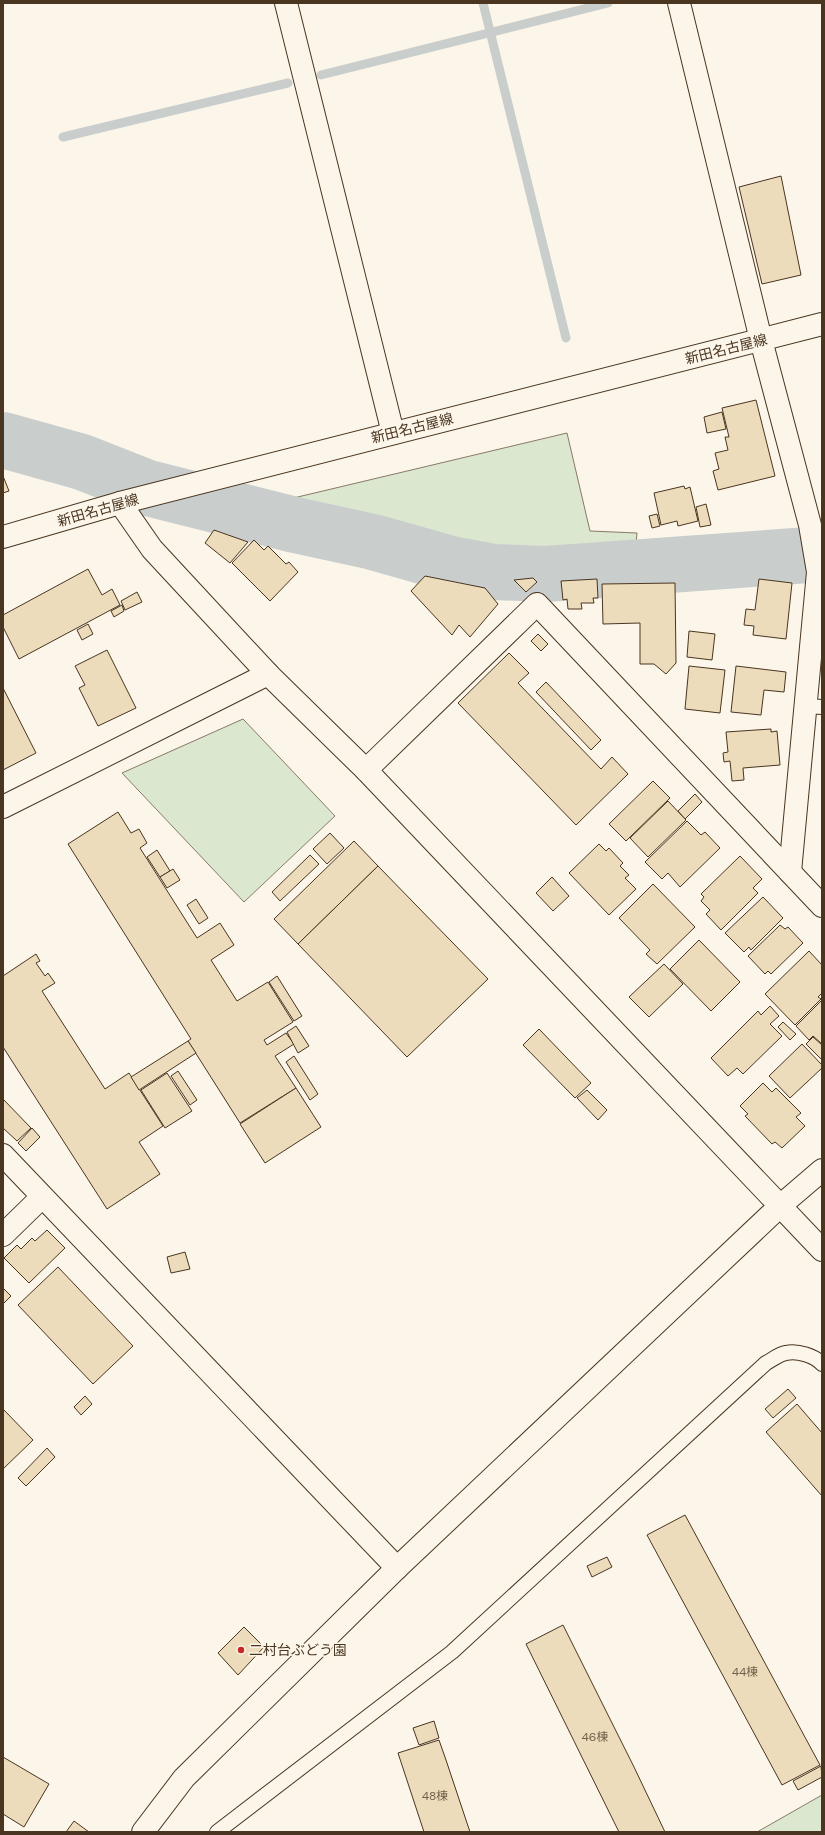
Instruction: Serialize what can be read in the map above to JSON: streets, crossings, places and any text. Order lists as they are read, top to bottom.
{
  "streets": {
    "street": ["新田名古屋線"]
  },
  "places": ["二村台ぶどう園"],
  "house_numbers": ["44棟", "46棟", "48棟"]
}
